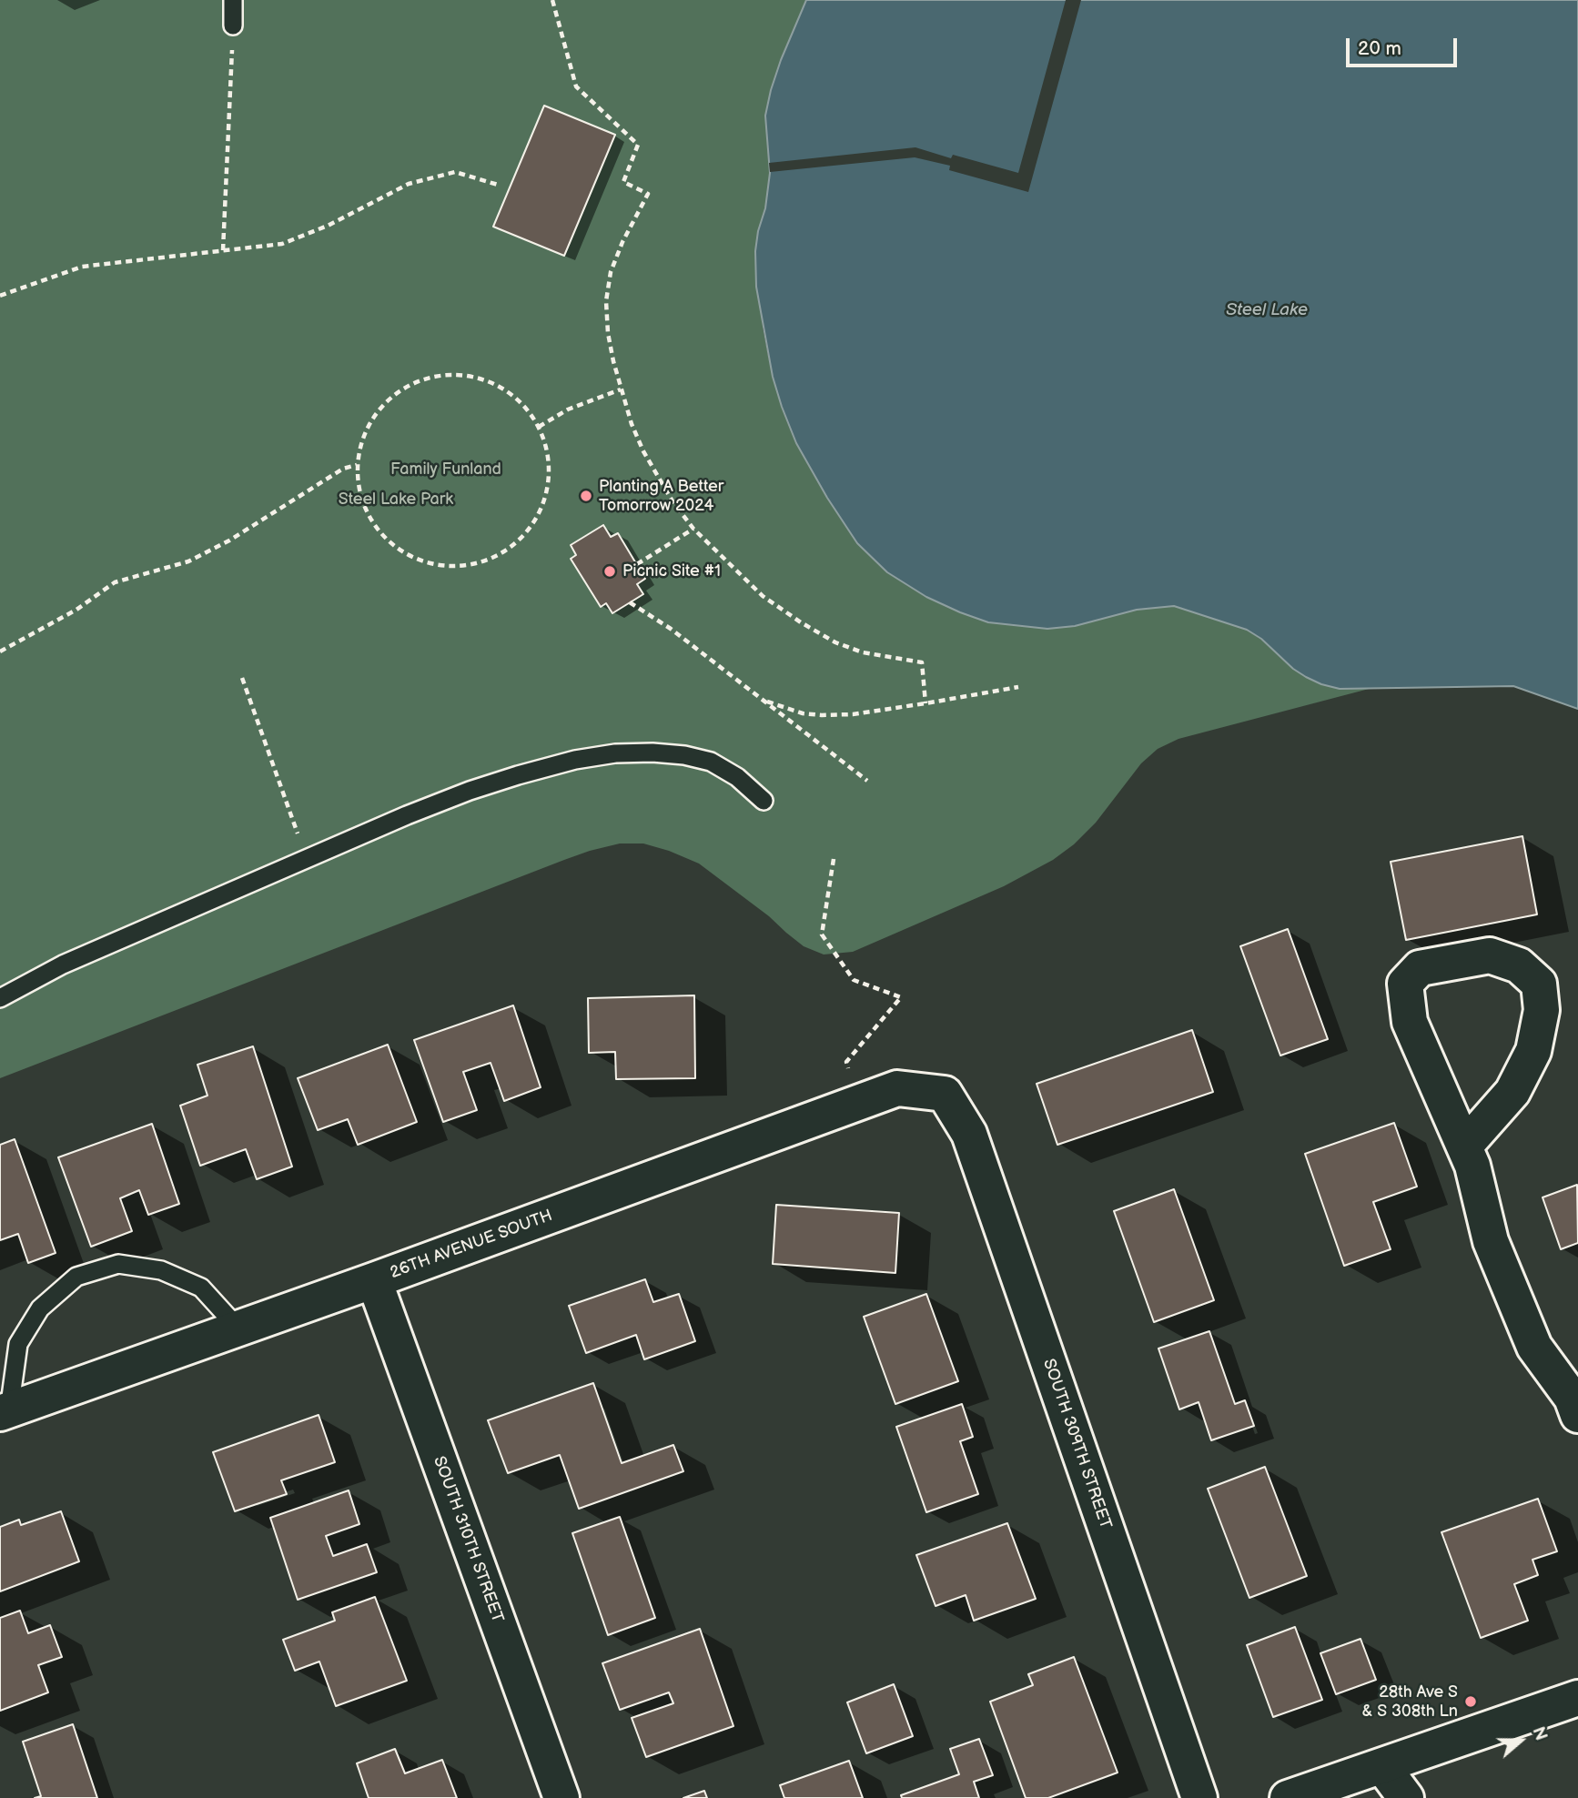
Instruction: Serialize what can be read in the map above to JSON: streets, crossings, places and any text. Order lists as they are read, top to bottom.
{
  "streets": {
    "street": ["26TH AVENUE SOUTH", "SOUTH 309TH STREET", "SOUTH 310TH STREET"]
  },
  "crossings": [
    ["26TH AVENUE SOUTH", "SOUTH 309TH STREET"],
    ["26TH AVENUE SOUTH", "SOUTH 310TH STREET"]
  ],
  "water": ["Steel Lake"],
  "parks": ["Family Funland", "Steel Lake Park"],
  "places": ["Planting A Better Tomorrow 2024", "Picnic Site #1", "28th Ave S & S 308th Ln"],
  "scale_bar": "20 m",
  "north": "right"
}
